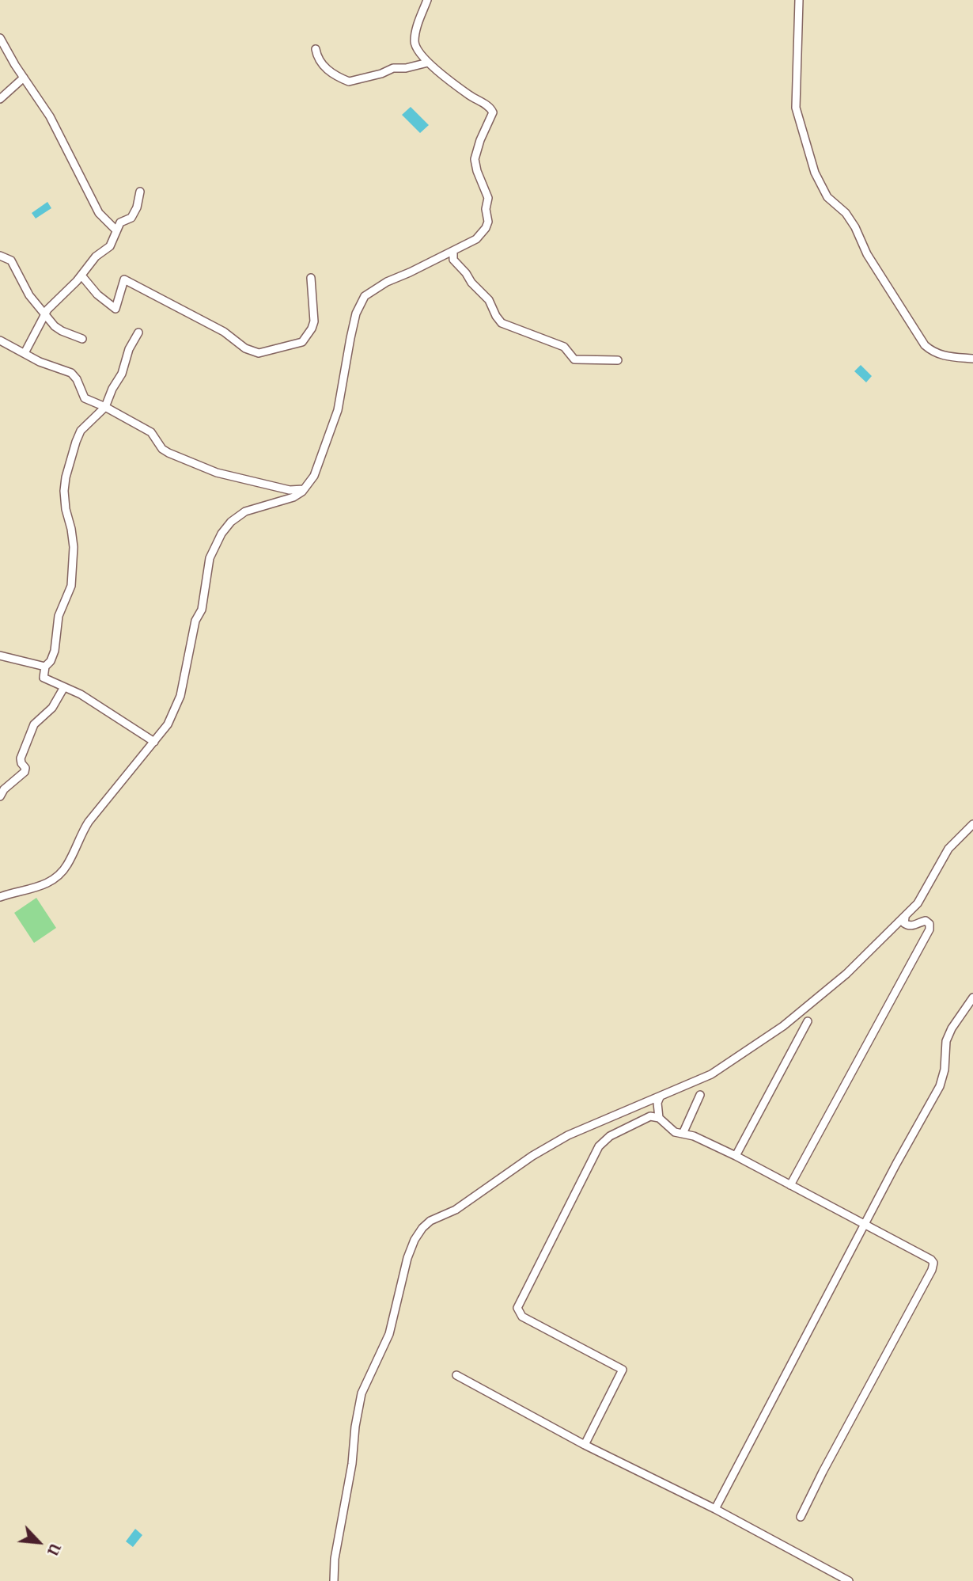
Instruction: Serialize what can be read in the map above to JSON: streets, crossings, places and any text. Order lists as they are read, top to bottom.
{
  "north": "bottom right"
}
